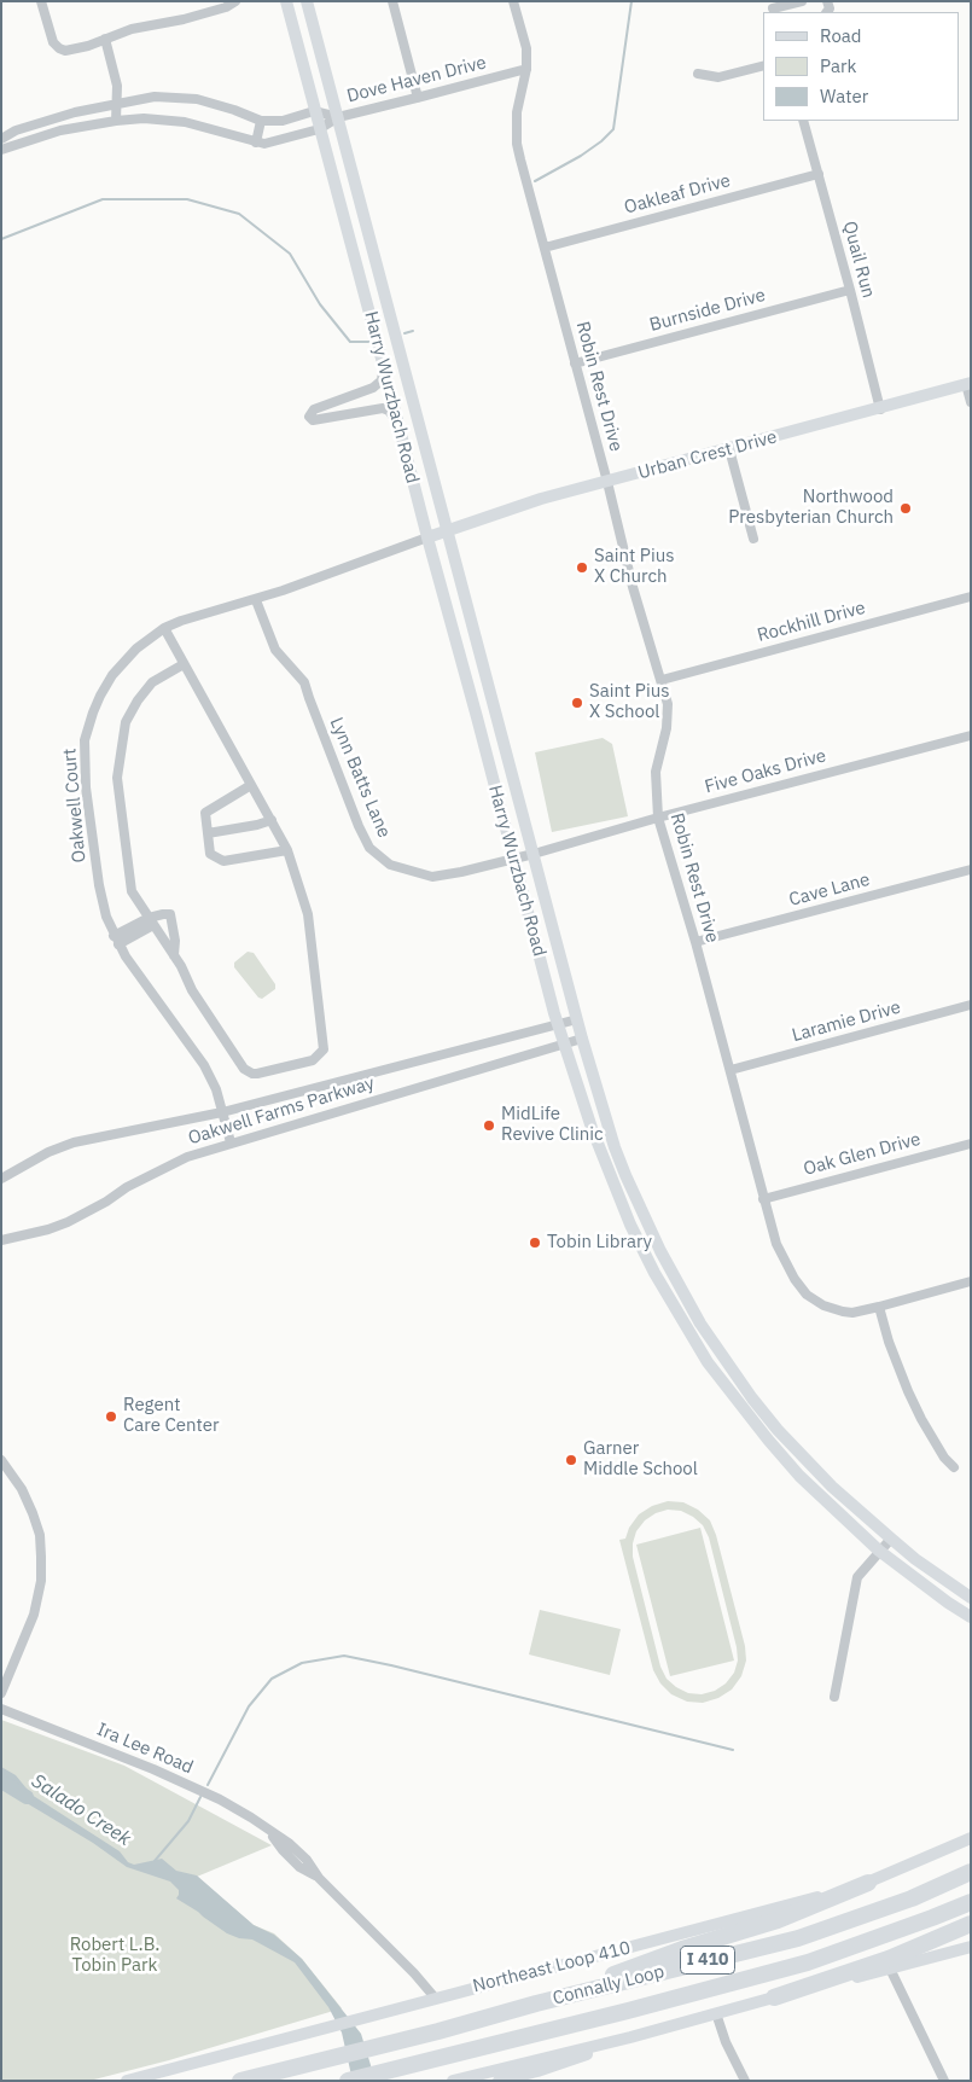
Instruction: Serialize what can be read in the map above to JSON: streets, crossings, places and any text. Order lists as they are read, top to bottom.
{
  "streets": {
    "highway": ["I 410", "Connally Loop"],
    "main road": ["Harry Wurzbach Road", "Urban Crest Drive", "Northeast Loop 410"],
    "street": [
      "Dove Haven Drive",
      "Oakleaf Drive",
      "Quail Run",
      "Burnside Drive",
      "Robin Rest Drive",
      "Rockhill Drive",
      "Five Oaks Drive",
      "Lynn Batts Lane",
      "Oakwell Court",
      "Cave Lane",
      "Laramie Drive",
      "Oakwell Farms Parkway",
      "Oak Glen Drive",
      "Ira Lee Road"
    ]
  },
  "crossings": [
    ["Dove Haven Drive", "Robin Rest Drive"],
    ["Dove Haven Drive", "Harry Wurzbach Road"],
    ["Oakleaf Drive", "Quail Run"],
    ["Oakleaf Drive", "Robin Rest Drive"],
    ["Quail Run", "Burnside Drive"],
    ["Quail Run", "Urban Crest Drive"],
    ["Burnside Drive", "Robin Rest Drive"],
    ["Robin Rest Drive", "Urban Crest Drive"],
    ["Robin Rest Drive", "Rockhill Drive"],
    ["Robin Rest Drive", "Five Oaks Drive"],
    ["Robin Rest Drive", "Cave Lane"],
    ["Robin Rest Drive", "Laramie Drive"],
    ["Robin Rest Drive", "Oak Glen Drive"],
    ["Harry Wurzbach Road", "Urban Crest Drive"],
    ["Harry Wurzbach Road", "Five Oaks Drive"],
    ["Harry Wurzbach Road", "Lynn Batts Lane"],
    ["Harry Wurzbach Road", "Oakwell Court"],
    ["Harry Wurzbach Road", "Oakwell Farms Parkway"],
    ["Urban Crest Drive", "Oakwell Court"],
    ["Five Oaks Drive", "Lynn Batts Lane"],
    ["Lynn Batts Lane", "Oakwell Court"],
    ["Oakwell Court", "Oakwell Farms Parkway"],
    ["Ira Lee Road", "Northeast Loop 410"]
  ],
  "water": ["Salado Creek"],
  "parks": ["Robert L.B. Tobin Park"],
  "places": [
    "Northwood Presbyterian Church",
    "Saint Pius X Church",
    "Saint Pius X School",
    "MidLife Revive Clinic",
    "Tobin Library",
    "Regent Care Center",
    "Garner Middle School"
  ],
  "legend": ["Road", "Park", "Water"]
}
